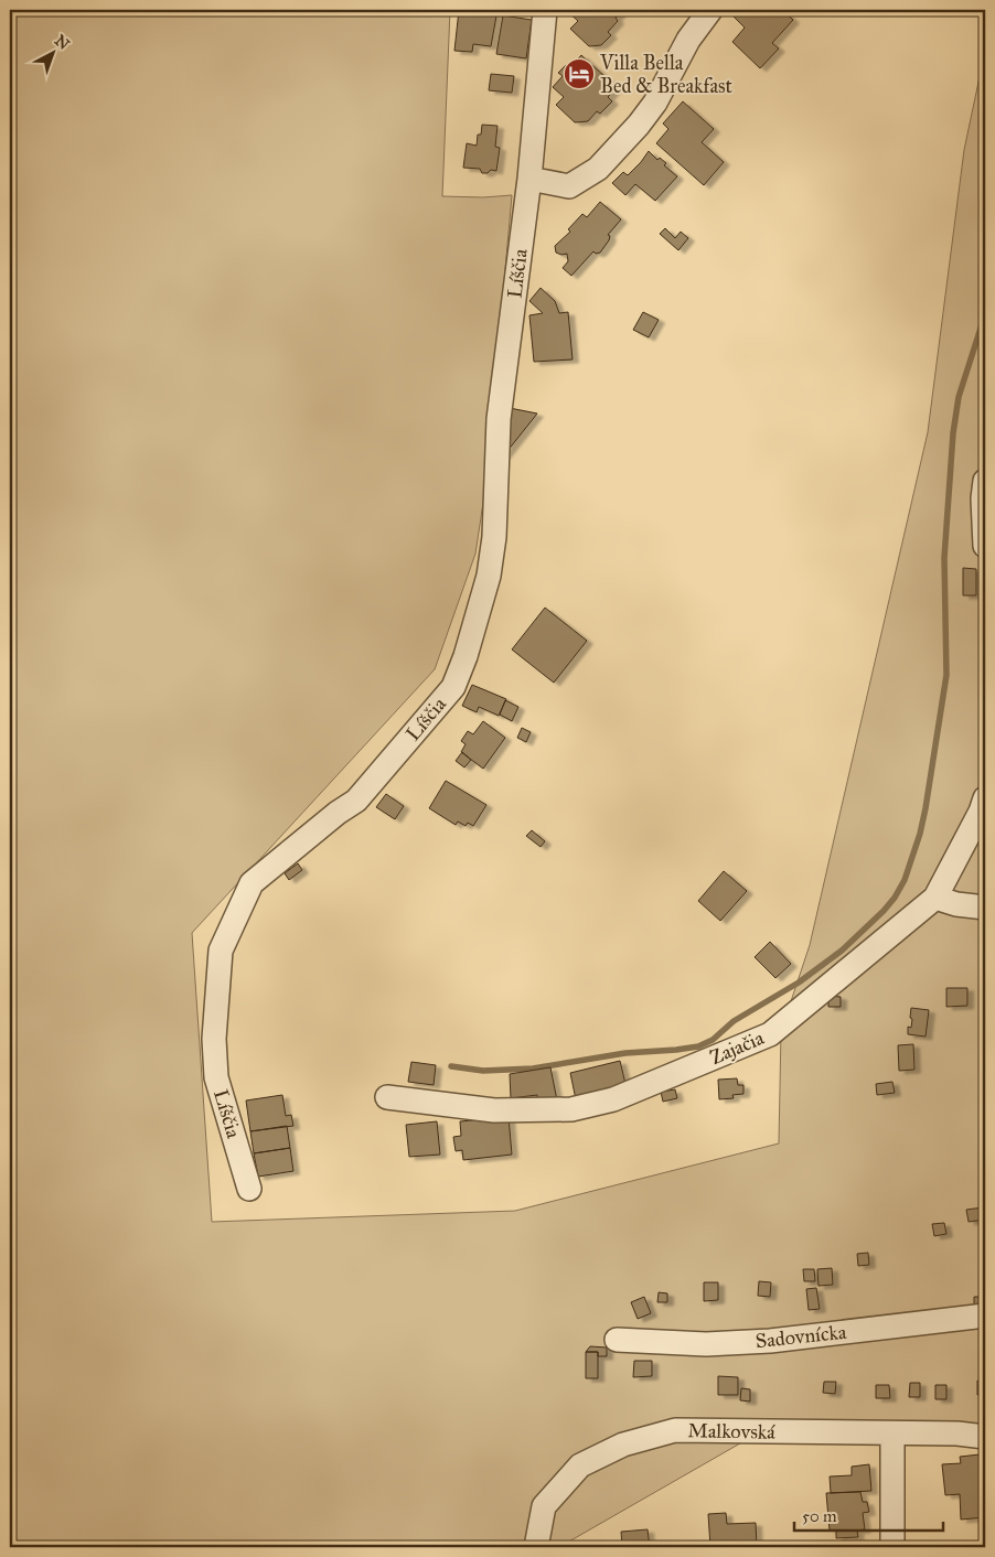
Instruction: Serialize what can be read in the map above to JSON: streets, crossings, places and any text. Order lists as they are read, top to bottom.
{
  "streets": {
    "street": [
      "Líščia",
      "Zajačia",
      "Sadovnícka",
      "Malkovská"
    ]
  },
  "places": {
    "hotel": ["Villa Bella Bed & Breakfast"]
  },
  "scale_bar": "50 m",
  "north": "top right"
}
